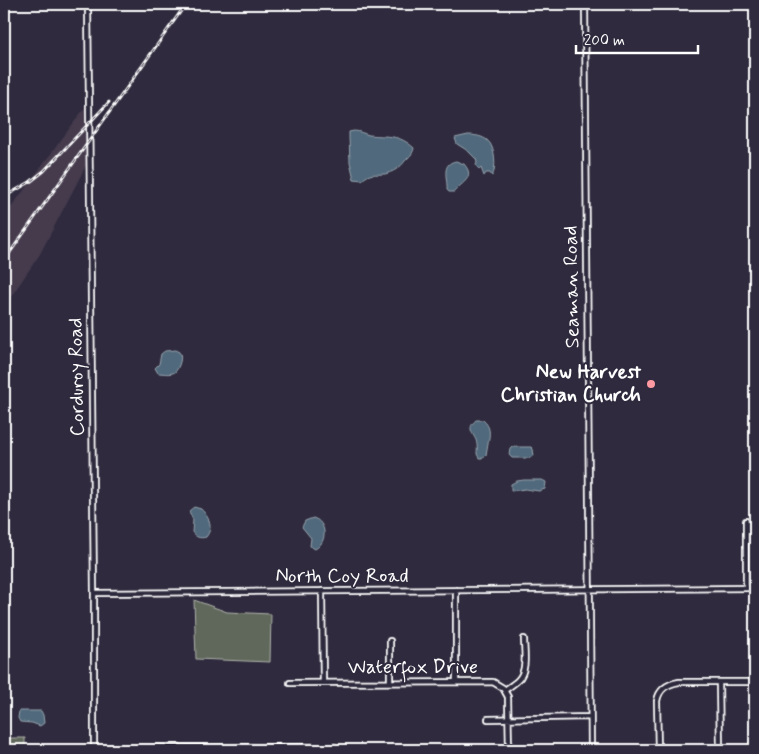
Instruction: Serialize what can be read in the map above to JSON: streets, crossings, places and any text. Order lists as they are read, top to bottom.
{
  "streets": {
    "street": [
      "Seaman Road",
      "Corduroy Road",
      "North Coy Road",
      "Waterfox Drive"
    ]
  },
  "crossings": [
    ["Seaman Road", "North Coy Road"],
    ["Corduroy Road", "North Coy Road"]
  ],
  "places": ["New Harvest Christian Church"],
  "scale_bar": "200 m"
}
